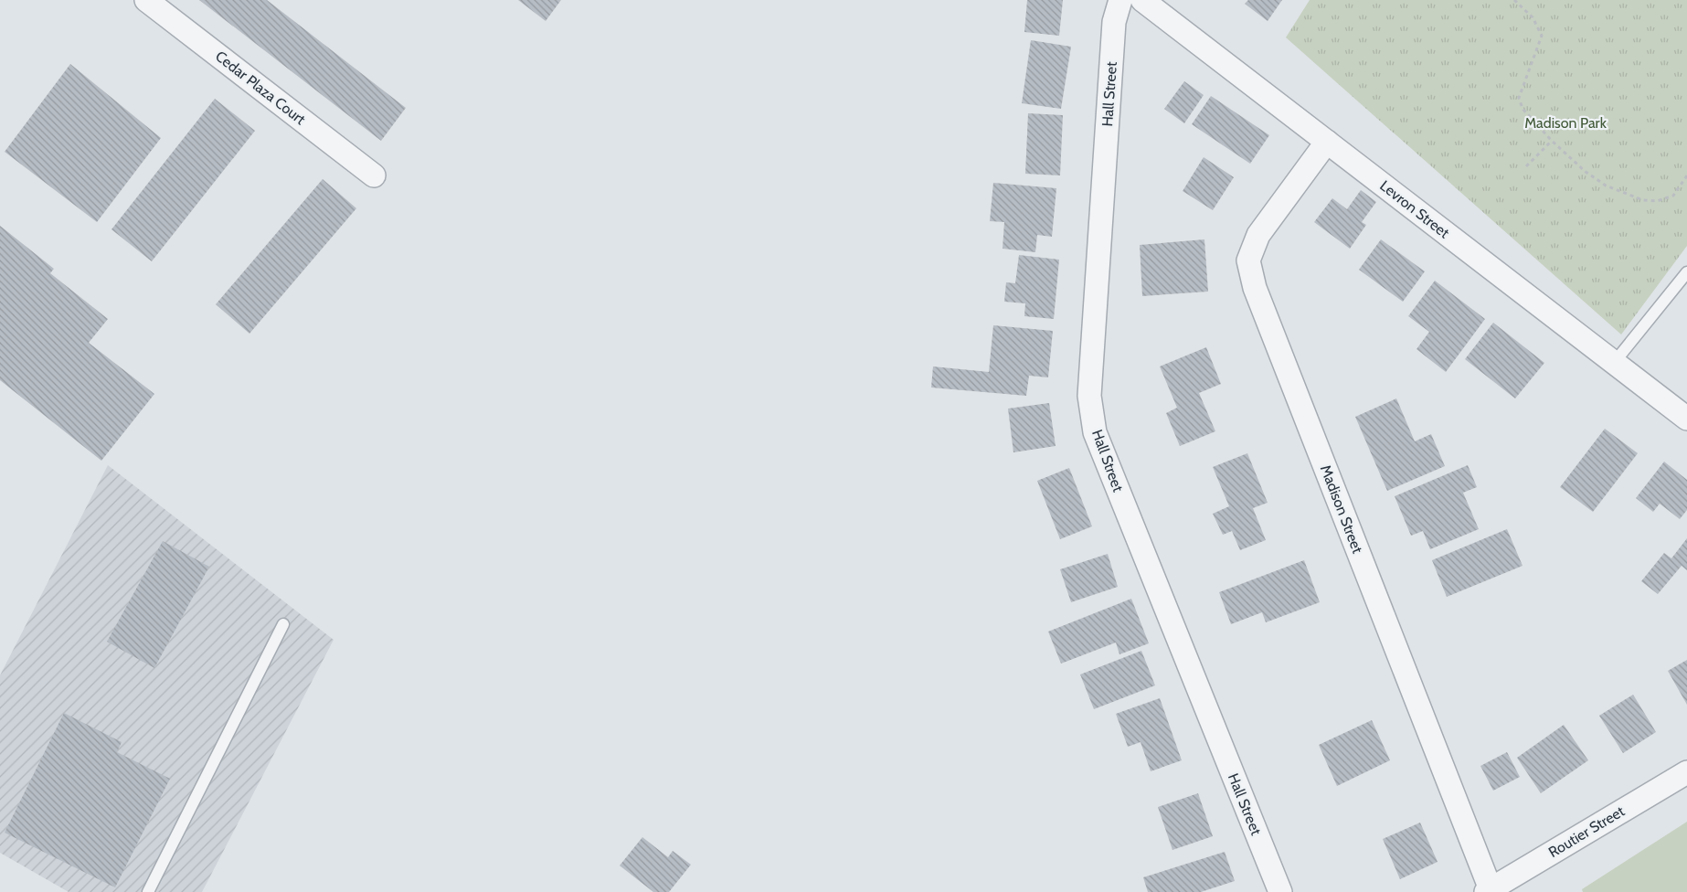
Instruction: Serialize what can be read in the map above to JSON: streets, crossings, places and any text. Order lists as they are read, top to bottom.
{
  "streets": {
    "street": [
      "Cedar Plaza Court",
      "Hall Street",
      "Levron Street",
      "Madison Street",
      "Routier Street"
    ]
  },
  "crossings": [
    ["Levron Street", "Madison Street"],
    ["Madison Street", "Routier Street"]
  ],
  "parks": ["Madison Park"]
}
